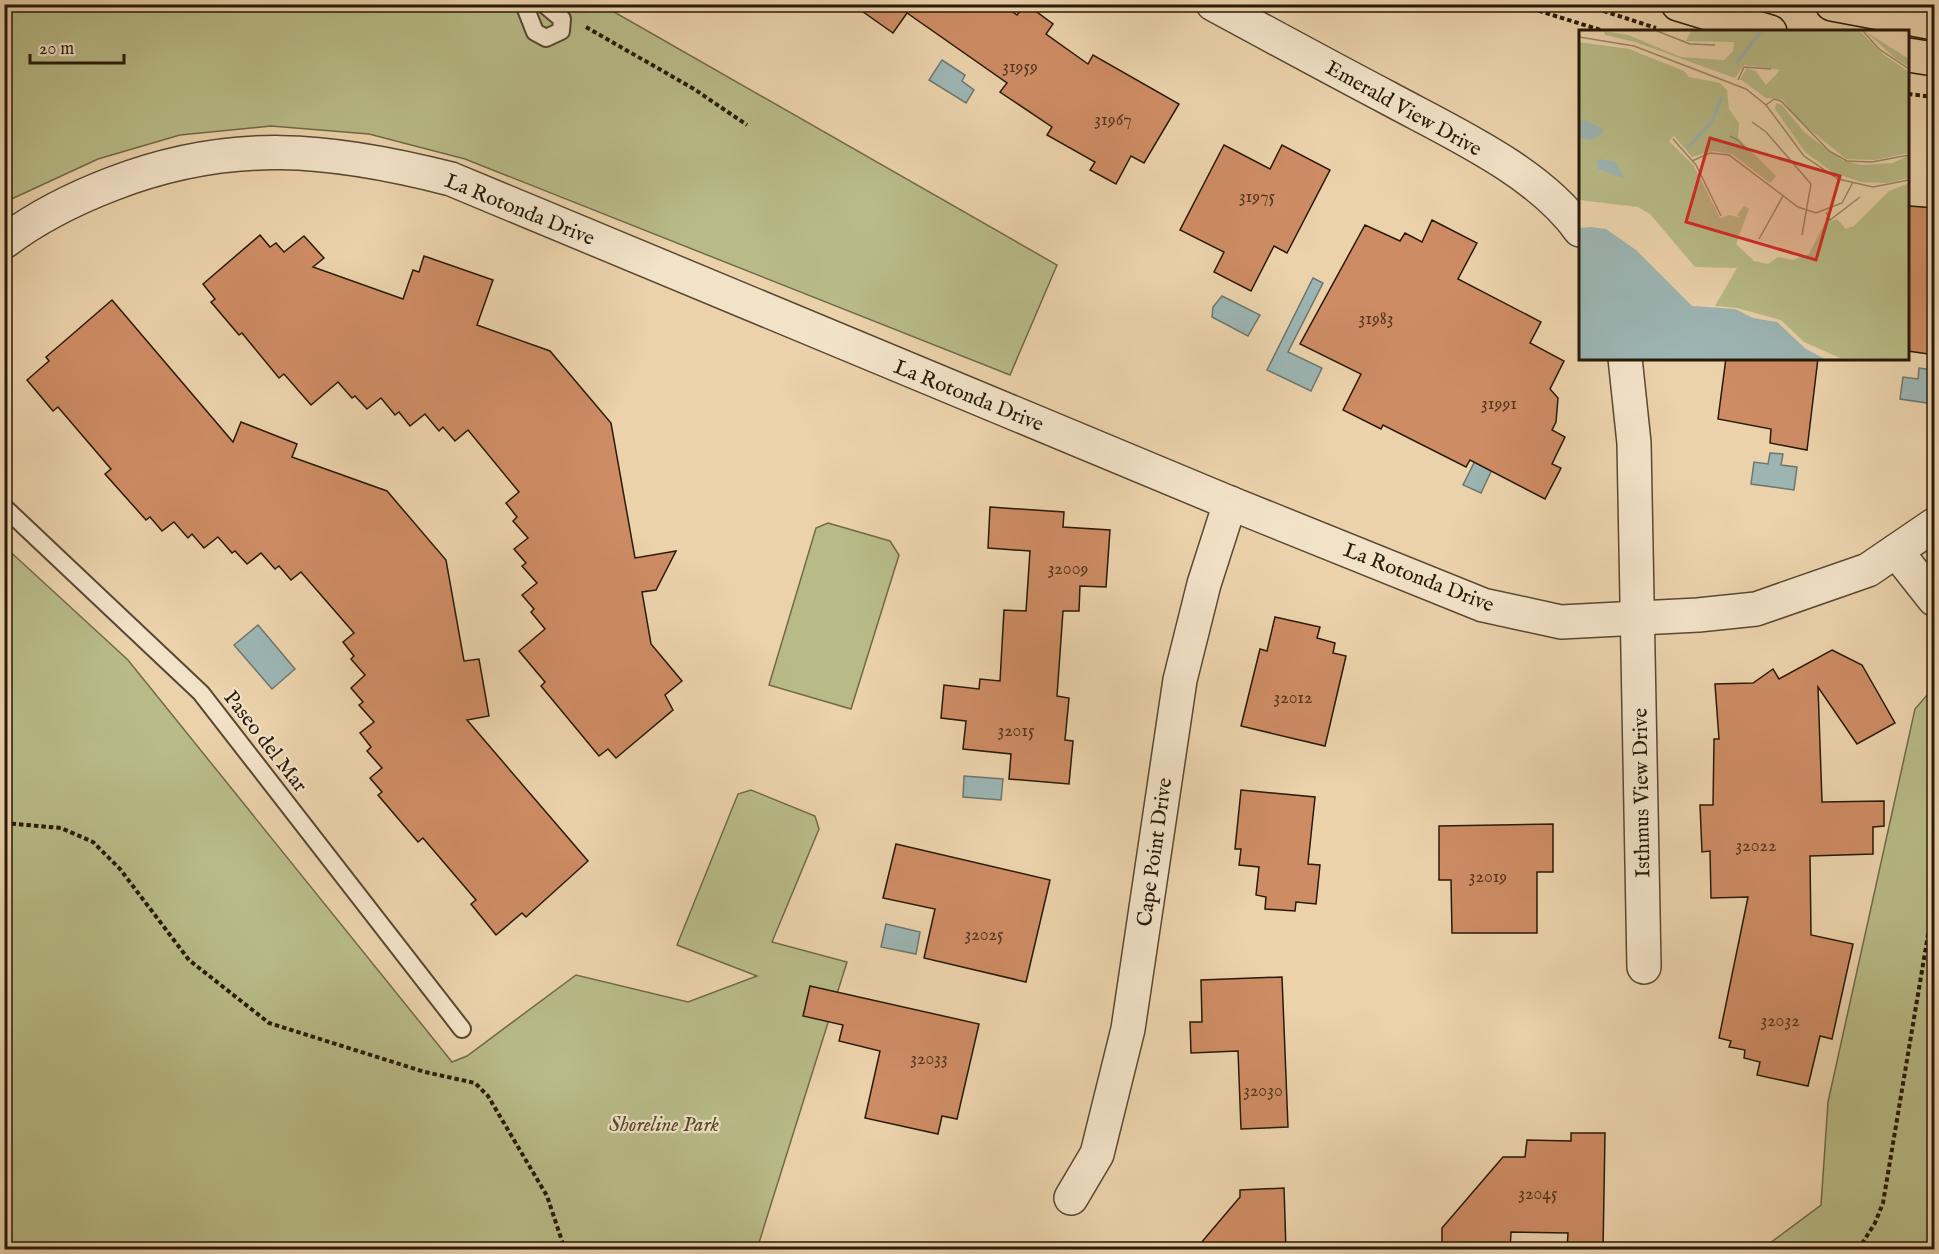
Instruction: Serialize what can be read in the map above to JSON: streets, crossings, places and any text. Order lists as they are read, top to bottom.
{
  "streets": {
    "street": [
      "Emerald View Drive",
      "La Rotonda Drive",
      "Isthmus View Drive",
      "Cape Point Drive"
    ],
    "lane": ["Paseo del Mar"]
  },
  "crossings": [
    ["La Rotonda Drive", "Isthmus View Drive"],
    ["La Rotonda Drive", "Cape Point Drive"]
  ],
  "parks": ["Shoreline Park"],
  "house_numbers": [
    "31959",
    "31967",
    "31975",
    "31983",
    "31991",
    "32009",
    "32012",
    "32015",
    "32022",
    "32019",
    "32025",
    "32032",
    "32033",
    "32030",
    "32045"
  ],
  "scale_bar": "20 m"
}
